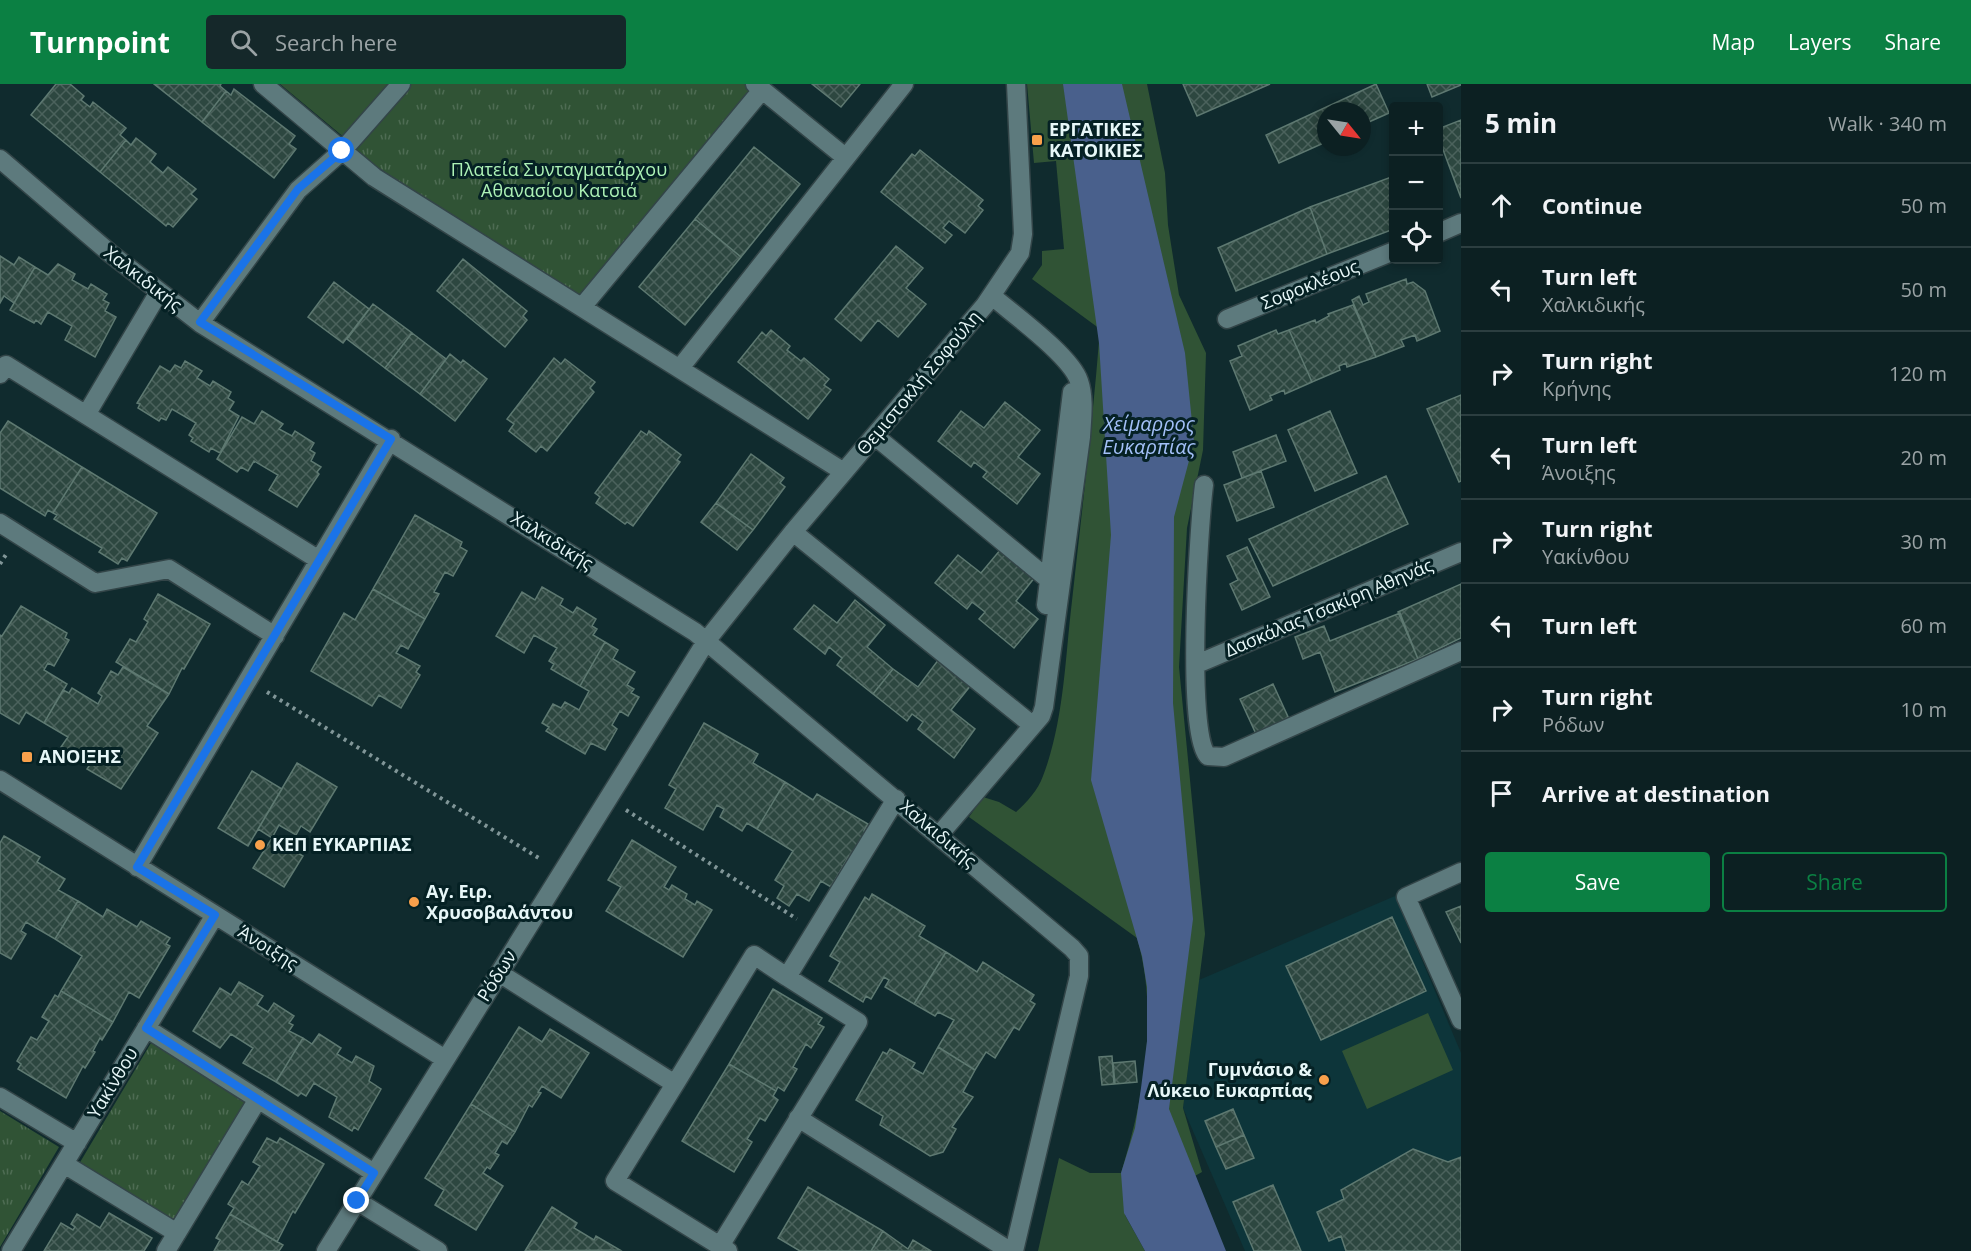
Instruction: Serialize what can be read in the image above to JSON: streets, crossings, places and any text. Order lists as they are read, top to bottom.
{
  "streets": {
    "street": [
      "Χαλκιδικής",
      "Σοφοκλέους",
      "Θεμιστοκλή Σοφούλη",
      "Δασκάλας Τσακίρη Αθηνάς",
      "Άνοιξης",
      "Ρόδων",
      "Υακίνθου"
    ]
  },
  "crossings": [
    ["Χαλκιδικής", "Θεμιστοκλή Σοφούλη"],
    ["Χαλκιδικής", "Ρόδων"],
    ["Θεμιστοκλή Σοφούλη", "Ρόδων"],
    ["Άνοιξης", "Ρόδων"],
    ["Άνοιξης", "Υακίνθου"]
  ],
  "water": ["Χείμαρρος Ευκαρπίας"],
  "parks": ["Πλατεία Συνταγματάρχου Αθανασίου Κατσιά"],
  "places": {
    "transit": ["ΕΡΓΑΤΙΚΕΣ ΚΑΤΟΙΚΙΕΣ", "ΑΝΟΙΞΗΣ"],
    "other": ["ΚΕΠ ΕΥΚΑΡΠΙΑΣ", "Αγ. Ειρ. Χρυσοβαλάντου", "Γυμνάσιο & Λύκειο Ευκαρπίας"]
  },
  "north": "bottom right",
  "page": {
    "header": "Turnpoint",
    "search": "Search here",
    "nav": ["Map", "Layers", "Share"],
    "heading": ["5 min", "Walk · 340 m"],
    "map_buttons": ["+", "−"],
    "list": [
      ["Continue", "50 m"],
      ["Turn left", "Χαλκιδικής", "50 m"],
      ["Turn right", "Κρήνης", "120 m"],
      ["Turn left", "Άνοιξης", "20 m"],
      ["Turn right", "Υακίνθου", "30 m"],
      ["Turn left", "60 m"],
      ["Turn right", "Ρόδων", "10 m"],
      "Arrive at destination"
    ],
    "buttons": ["Save", "Share"]
  }
}
